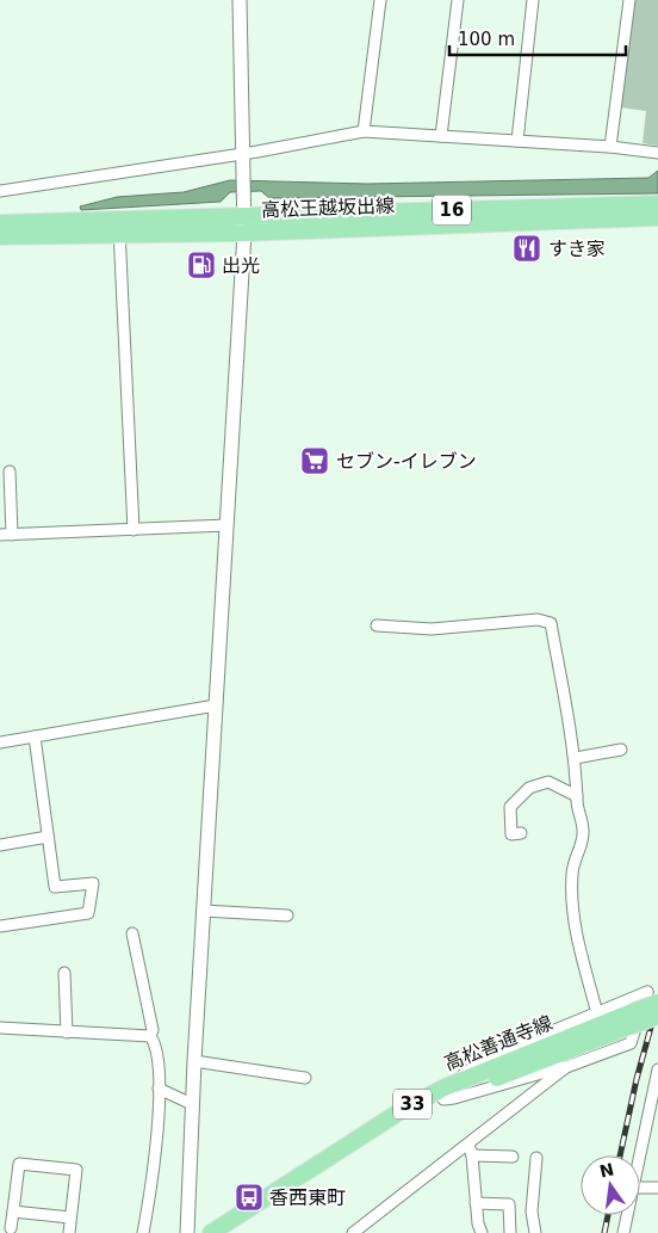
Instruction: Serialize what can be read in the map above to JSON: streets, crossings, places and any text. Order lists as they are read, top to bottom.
{
  "streets": {
    "main road": [
      "高松王越坂出線",
      "16",
      "高松善通寺線",
      "33"
    ]
  },
  "places": {
    "restaurant": ["すき家"],
    "fuel station": ["出光"],
    "supermarket": ["セブン-イレブン"],
    "bus stop": ["香西東町"]
  },
  "scale_bar": "100 m",
  "north": "top"
}
